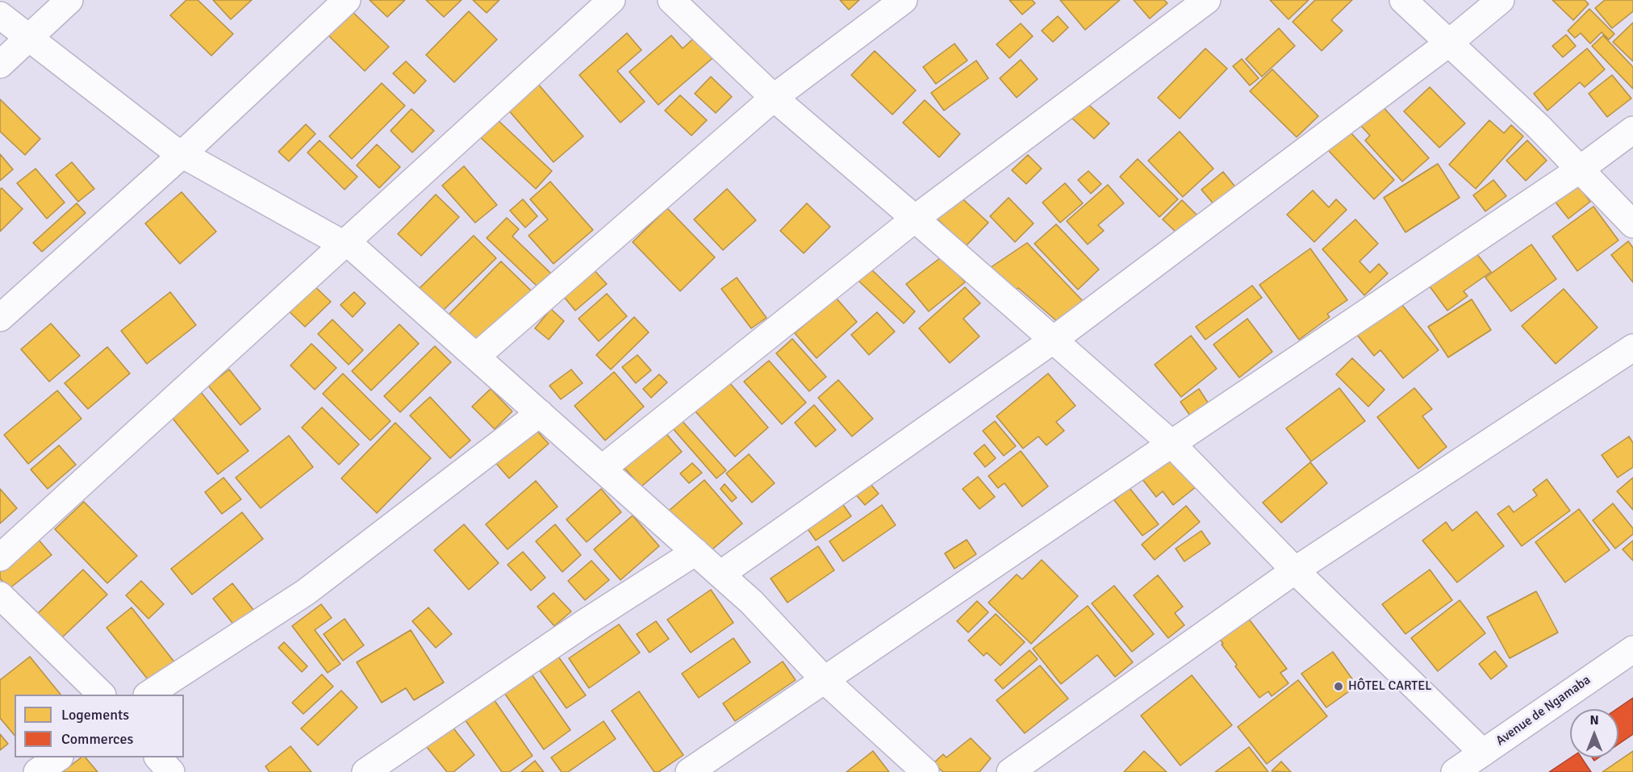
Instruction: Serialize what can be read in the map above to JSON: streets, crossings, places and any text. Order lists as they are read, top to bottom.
{
  "streets": {
    "street": ["Avenue de Ngamaba"]
  },
  "places": ["HÔTEL CARTEL"],
  "legend": ["Logements", "Commerces"],
  "north": "top"
}
